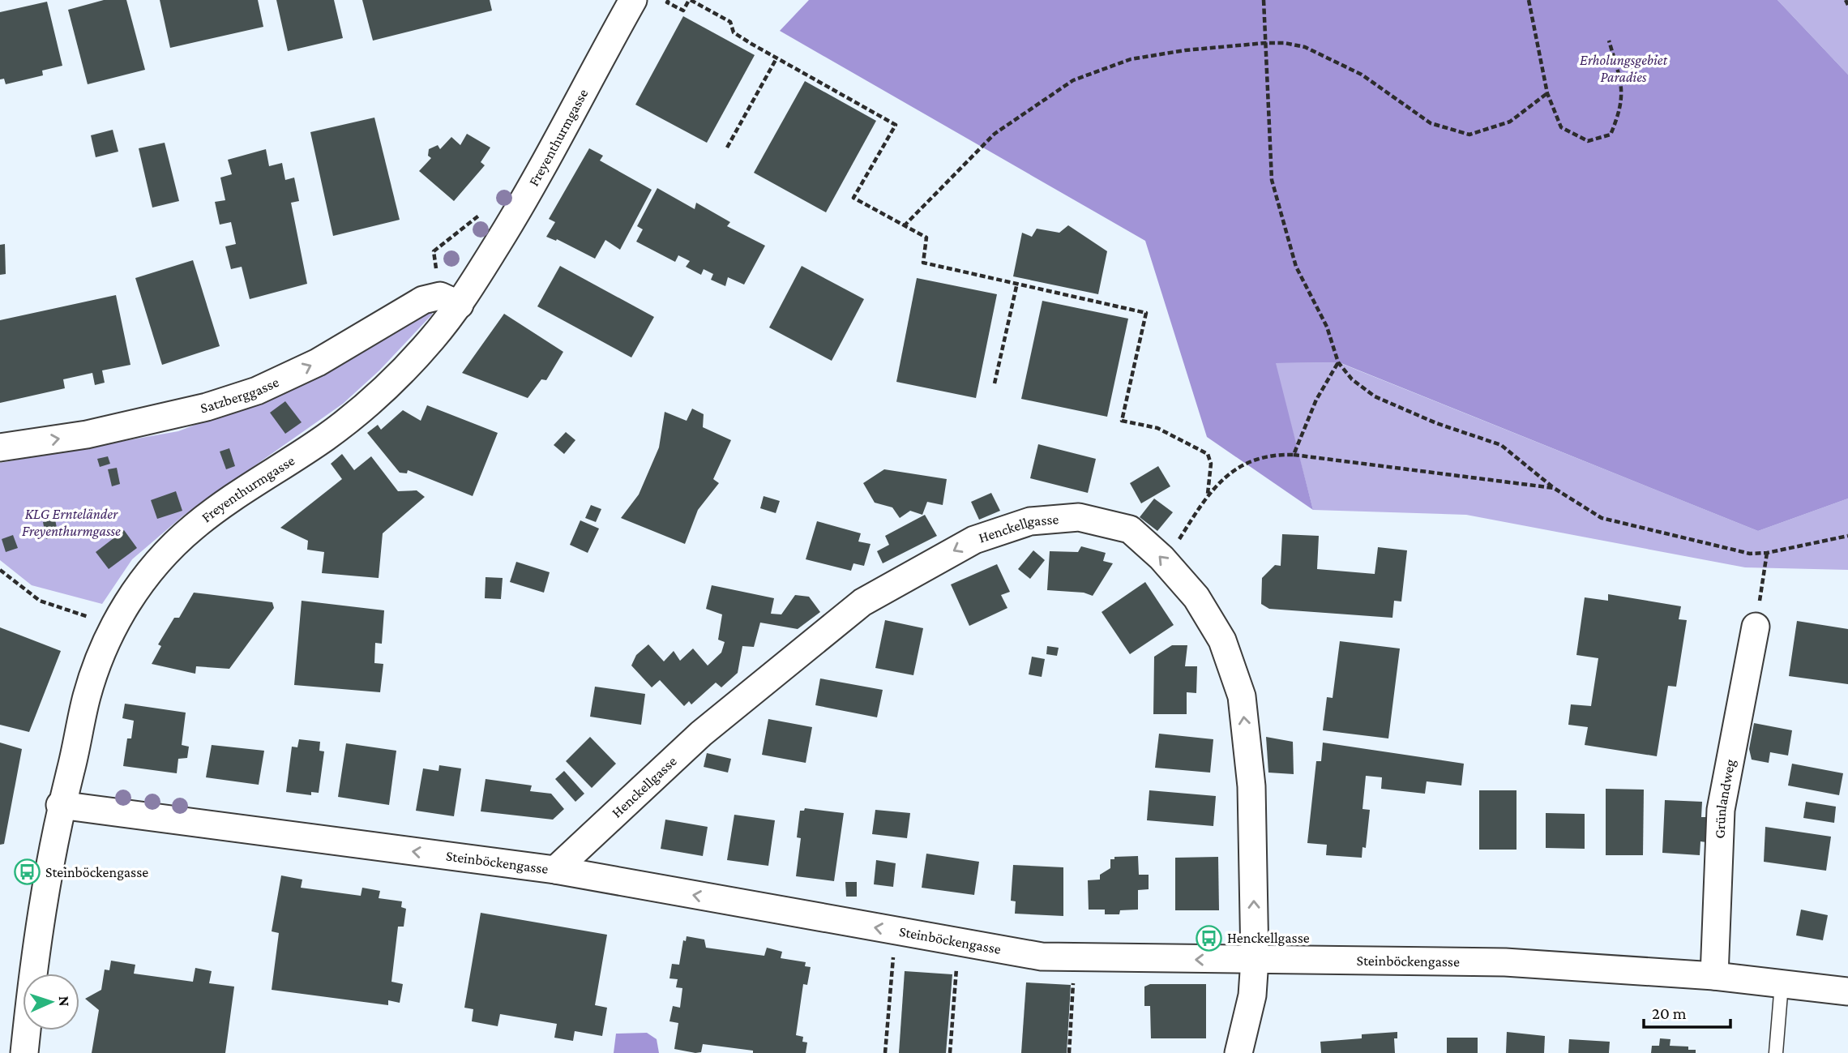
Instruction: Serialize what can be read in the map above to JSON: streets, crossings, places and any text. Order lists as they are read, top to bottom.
{
  "streets": {
    "street": [
      "Freyenthurmgasse",
      "Satzberggasse",
      "Henckellgasse",
      "Grünlandweg",
      "Steinböckengasse"
    ]
  },
  "crossings": [
    ["Freyenthurmgasse", "Satzberggasse"],
    ["Freyenthurmgasse", "Steinböckengasse"],
    ["Henckellgasse", "Steinböckengasse"],
    ["Grünlandweg", "Steinböckengasse"]
  ],
  "one_way": ["Satzberggasse", "Steinböckengasse"],
  "parks": ["Erholungsgebiet Paradies", "KLG Ernteländer Freyenthurmgasse"],
  "places": {
    "bus stop": ["Steinböckengasse", "Henckellgasse"]
  },
  "scale_bar": "20 m",
  "north": "right"
}
